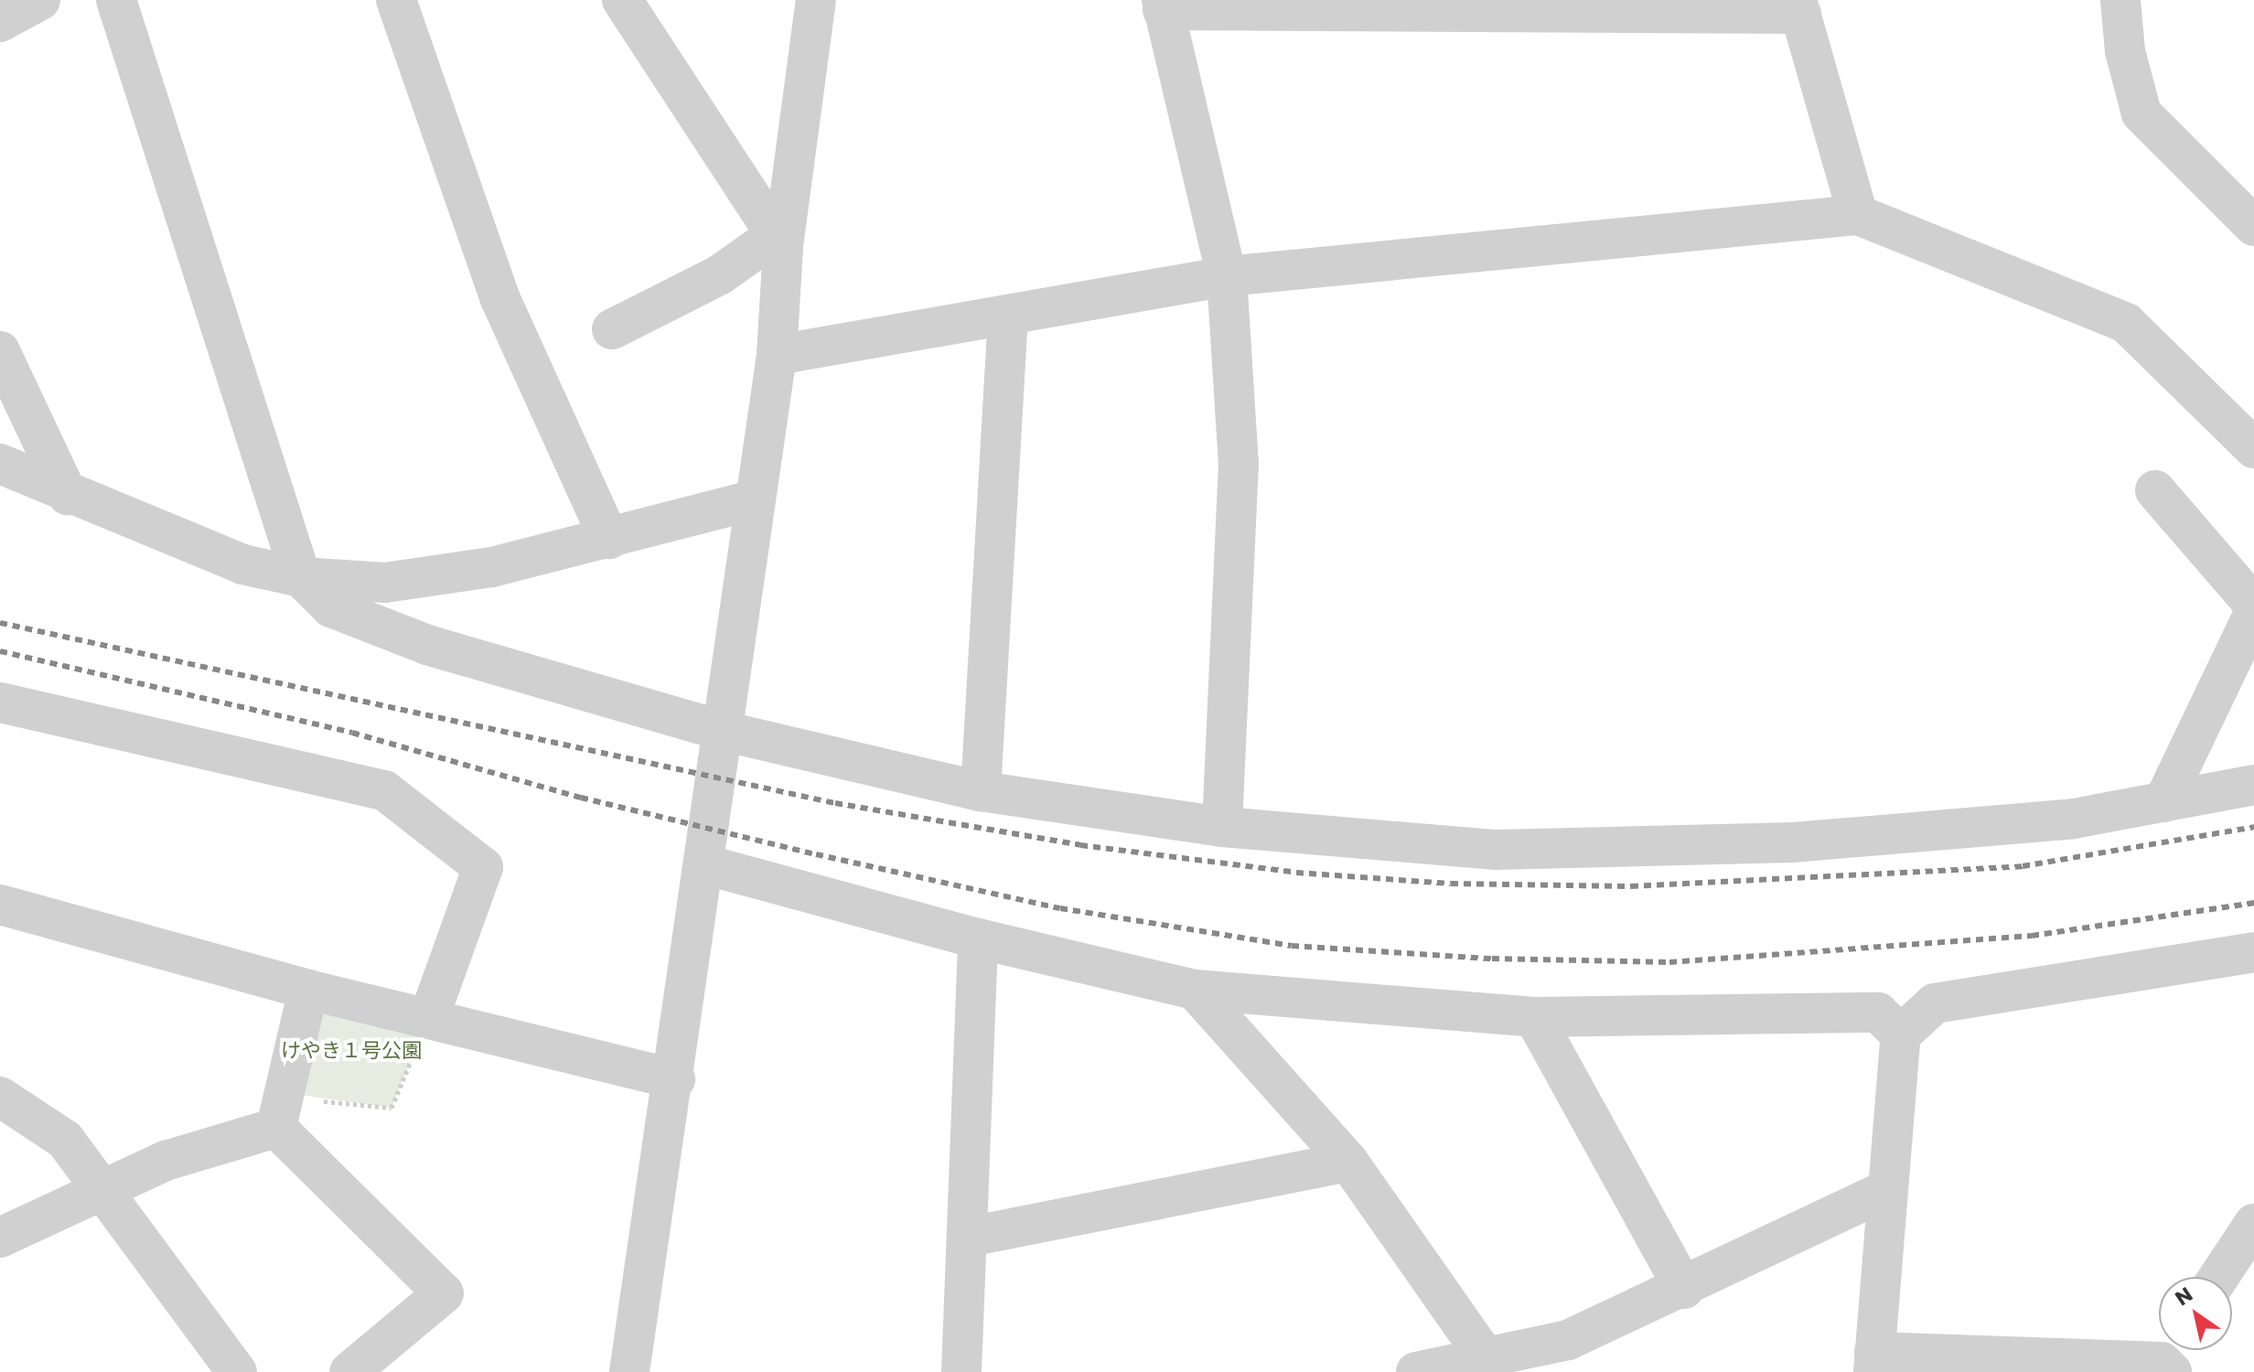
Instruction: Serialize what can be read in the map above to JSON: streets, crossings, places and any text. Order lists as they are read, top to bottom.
{
  "parks": ["けやき１号公園"],
  "north": "top left"
}
